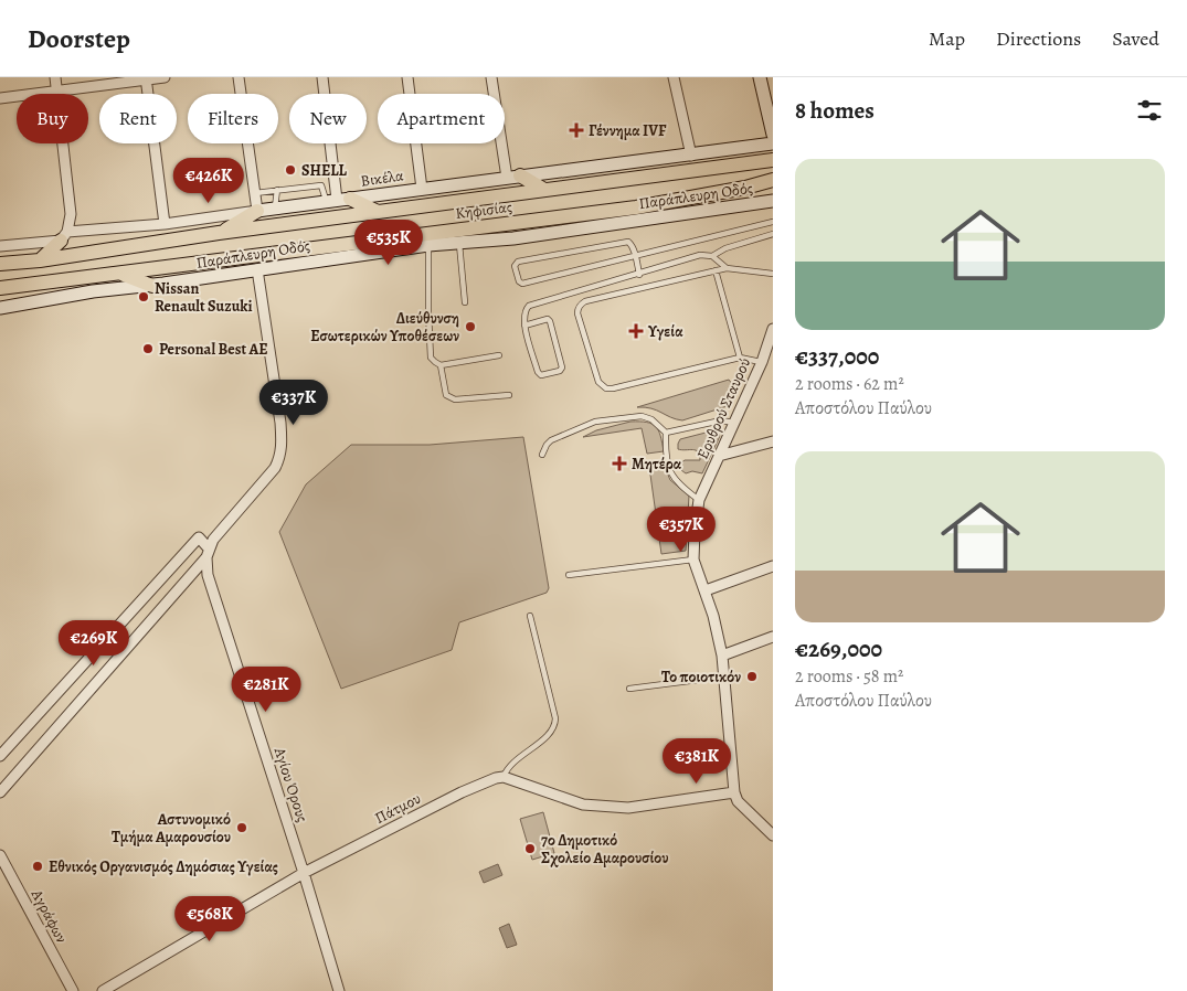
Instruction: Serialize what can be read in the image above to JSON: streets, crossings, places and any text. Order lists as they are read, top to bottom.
{
  "streets": {
    "main road": ["Κηφισίας"],
    "street": [
      "Βικέλα",
      "Παράπλευρη Οδός",
      "Ερυθρού Σταυρού",
      "Αγίου Όρους",
      "Πάτμου",
      "Αγράφων"
    ]
  },
  "crossings": [
    ["Αγίου Όρους", "Πάτμου"]
  ],
  "places": {
    "health": ["Γέννημα IVF", "Υγεία", "Μητέρα"],
    "other": [
      "SHELL",
      "Nissan Renault Suzuki",
      "Διεύθυνση Εσωτερικών Υποθέσεων",
      "Personal Best AE",
      "Το ποιοτικόν",
      "Αστυνομικό Τμήμα Αμαρουσίου",
      "7ο Δημοτικό Σχολείο Αμαρουσίου",
      "Εθνικός Οργανισμός Δημόσιας Υγείας"
    ]
  },
  "page": {
    "header": "Doorstep",
    "nav": ["Map", "Directions", "Saved"],
    "heading": "8 homes",
    "chip": [
      "Buy",
      "Rent",
      "Filters",
      "New",
      "Apartment"
    ],
    "list": [
      {
        "name": "€337,000",
        "note": "2 rooms · 62 m² · Αποστόλου Παύλου"
      },
      {
        "name": "€269,000",
        "note": "2 rooms · 58 m² · Αποστόλου Παύλου"
      }
    ],
    "price": [
      "€426K",
      "€535K",
      "€337K",
      "€357K",
      "€269K",
      "€281K",
      "€381K",
      "€568K"
    ]
  }
}
